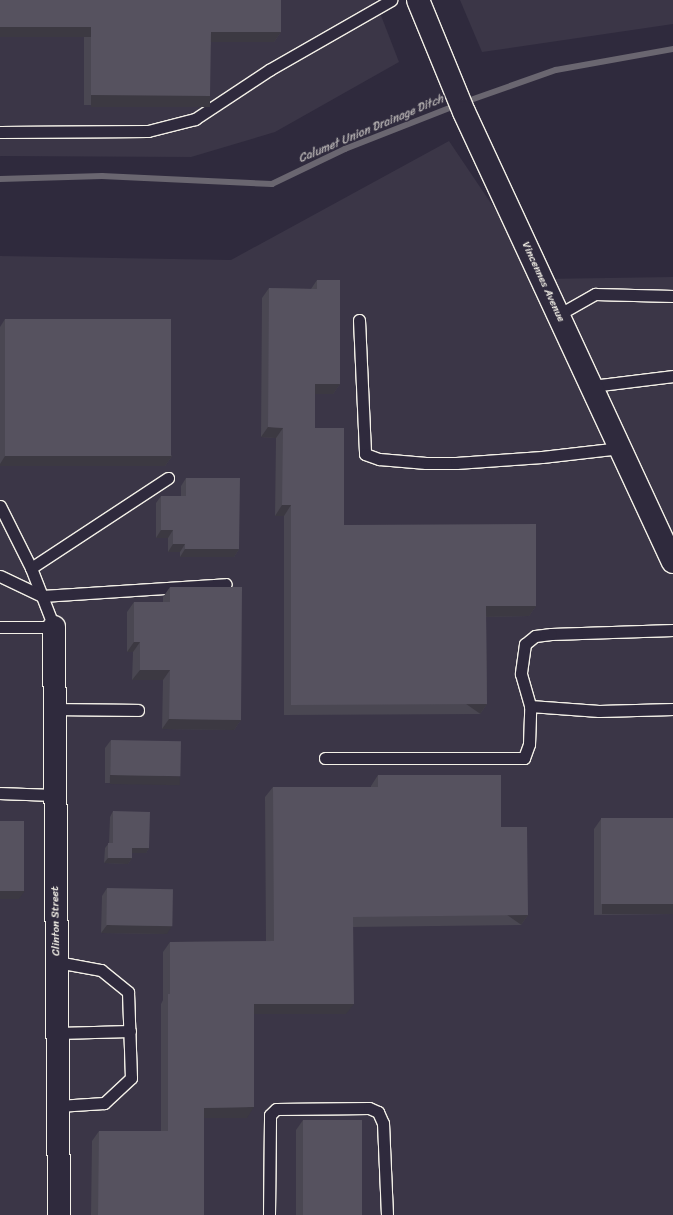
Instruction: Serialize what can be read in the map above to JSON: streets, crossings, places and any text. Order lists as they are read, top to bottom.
{
  "streets": {
    "street": ["Vincennes Avenue", "Clinton Street"]
  },
  "water": ["Calumet Union Drainage Ditch"]
}
